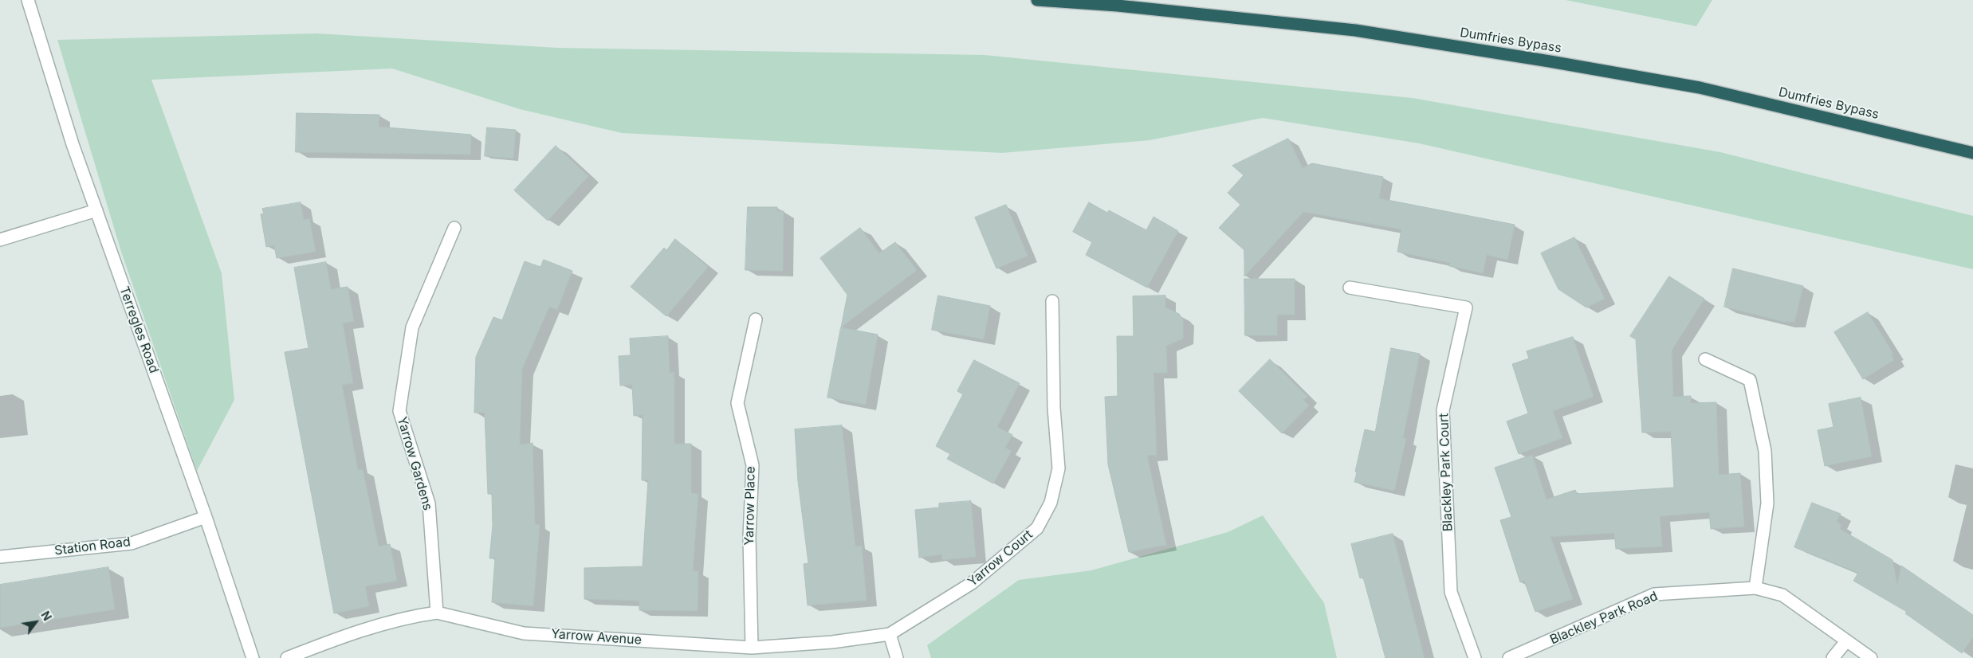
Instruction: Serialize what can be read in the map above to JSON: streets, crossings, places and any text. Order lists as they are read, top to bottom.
{
  "streets": {
    "highway": ["Dumfries Bypass"],
    "street": [
      "Terregles Road",
      "Yarrow Gardens",
      "Blackley Park Court",
      "Yarrow Place",
      "Station Road",
      "Yarrow Court",
      "Blackley Park Road",
      "Yarrow Avenue"
    ]
  },
  "crossings": [
    ["Terregles Road", "Station Road"],
    ["Yarrow Gardens", "Yarrow Avenue"],
    ["Yarrow Place", "Yarrow Avenue"],
    ["Yarrow Court", "Yarrow Avenue"]
  ],
  "north": "top right"
}
